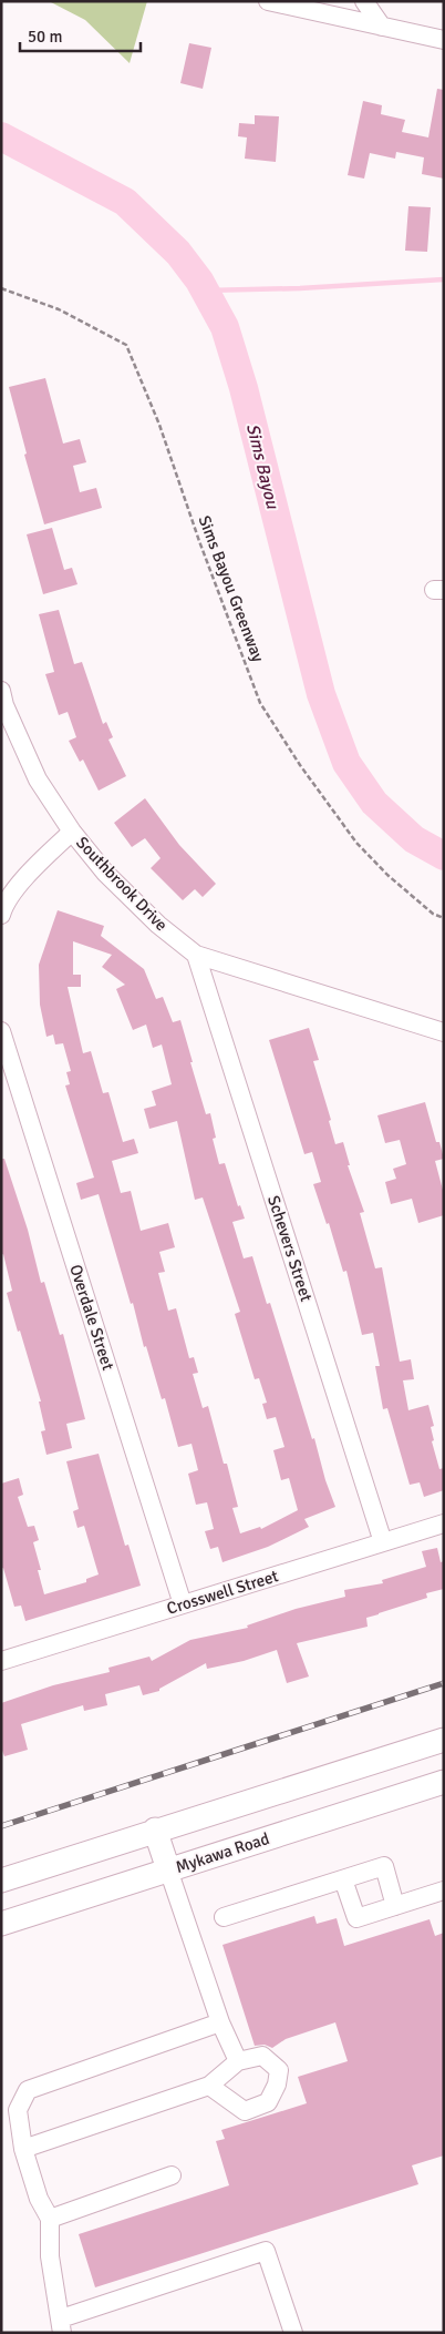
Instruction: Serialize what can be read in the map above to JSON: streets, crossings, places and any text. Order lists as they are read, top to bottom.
{
  "streets": {
    "main road": ["Mykawa Road"],
    "street": [
      "Southbrook Drive",
      "Schevers Street",
      "Overdale Street",
      "Crosswell Street"
    ],
    "path": ["Sims Bayou Greenway"]
  },
  "crossings": [
    ["Southbrook Drive", "Schevers Street"],
    ["Schevers Street", "Crosswell Street"],
    ["Overdale Street", "Crosswell Street"]
  ],
  "water": ["Sims Bayou"],
  "scale_bar": "50 m"
}
